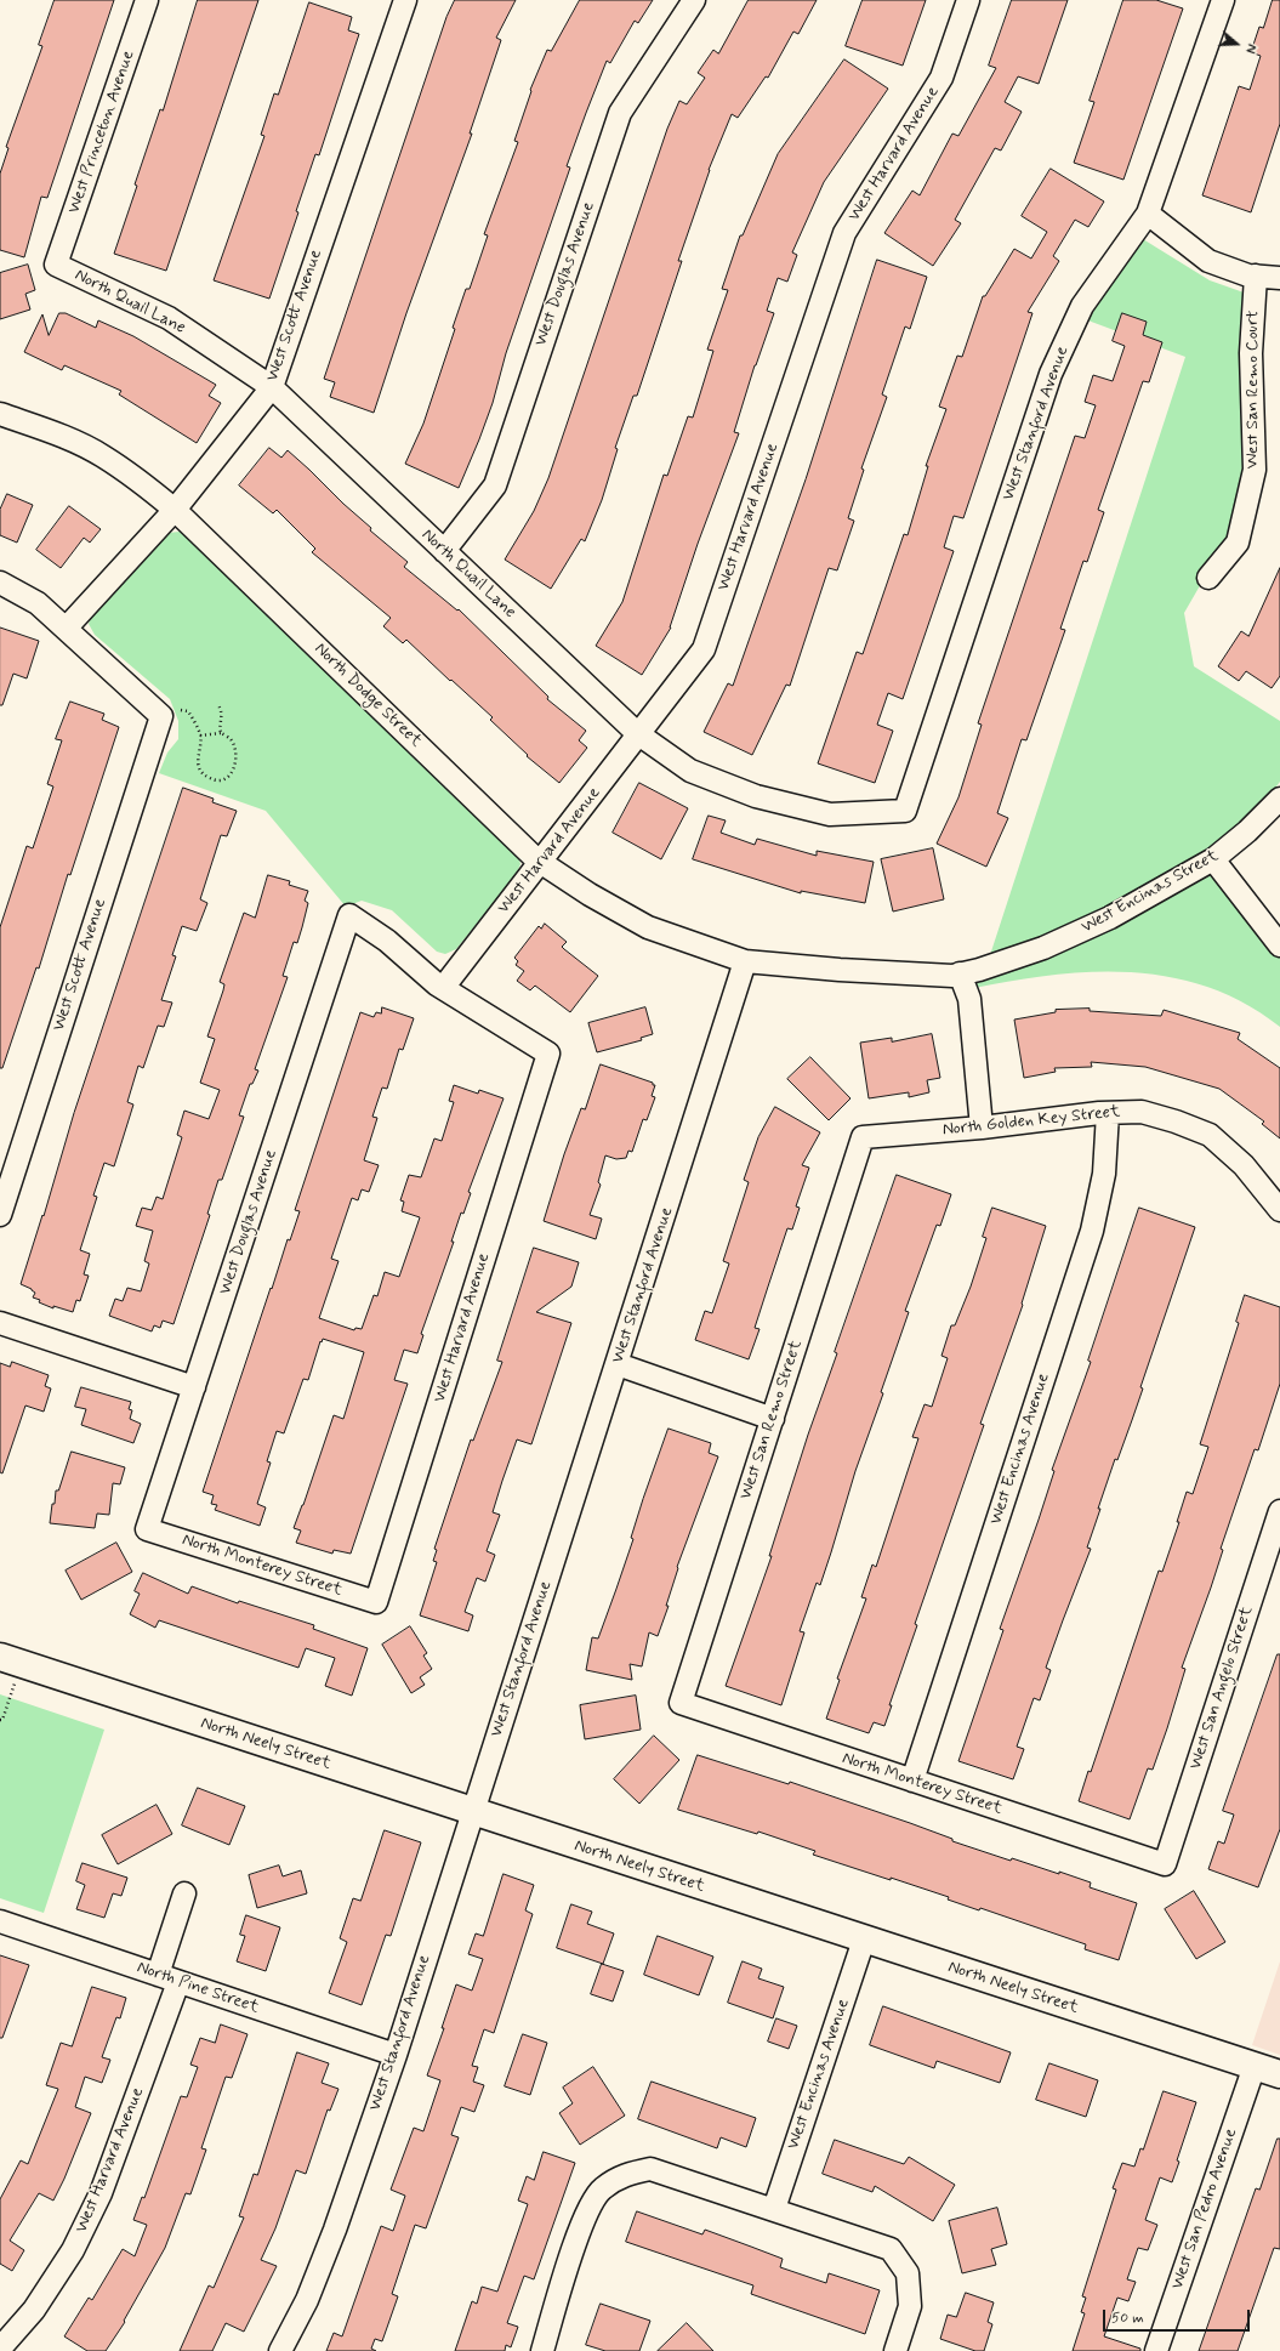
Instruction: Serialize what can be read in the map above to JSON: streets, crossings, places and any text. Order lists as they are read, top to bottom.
{
  "streets": {
    "street": [
      "West Princeton Avenue",
      "West Harvard Avenue",
      "West Douglas Avenue",
      "North Quail Lane",
      "West Scott Avenue",
      "West San Remo Court",
      "West Stanford Avenue",
      "North Dodge Street",
      "West Encinas Street",
      "North Golden Key Street",
      "West San Remo Street",
      "West Encinas Avenue",
      "North Monterey Street",
      "West San Angelo Street",
      "North Neely Street",
      "North Pine Street",
      "West San Pedro Avenue"
    ]
  },
  "crossings": [
    ["West Princeton Avenue", "North Quail Lane"],
    ["West Harvard Avenue", "West Douglas Avenue"],
    ["West Harvard Avenue", "North Quail Lane"],
    ["West Harvard Avenue", "North Dodge Street"],
    ["West Harvard Avenue", "North Monterey Street"],
    ["West Harvard Avenue", "North Pine Street"],
    ["West Douglas Avenue", "North Quail Lane"],
    ["West Douglas Avenue", "North Monterey Street"],
    ["North Quail Lane", "West Scott Avenue"],
    ["North Quail Lane", "West Stanford Avenue"],
    ["West Scott Avenue", "North Dodge Street"],
    ["West Stanford Avenue", "North Dodge Street"],
    ["West Stanford Avenue", "West Encinas Street"],
    ["West Stanford Avenue", "North Neely Street"],
    ["West Stanford Avenue", "North Pine Street"],
    ["North Dodge Street", "West Encinas Street"],
    ["North Golden Key Street", "West San Remo Street"],
    ["North Golden Key Street", "West Encinas Avenue"],
    ["West San Remo Street", "North Monterey Street"],
    ["West Encinas Avenue", "North Monterey Street"],
    ["West Encinas Avenue", "North Neely Street"],
    ["North Monterey Street", "West San Angelo Street"],
    ["North Neely Street", "West San Pedro Avenue"]
  ],
  "scale_bar": "50 m",
  "north": "right"
}
